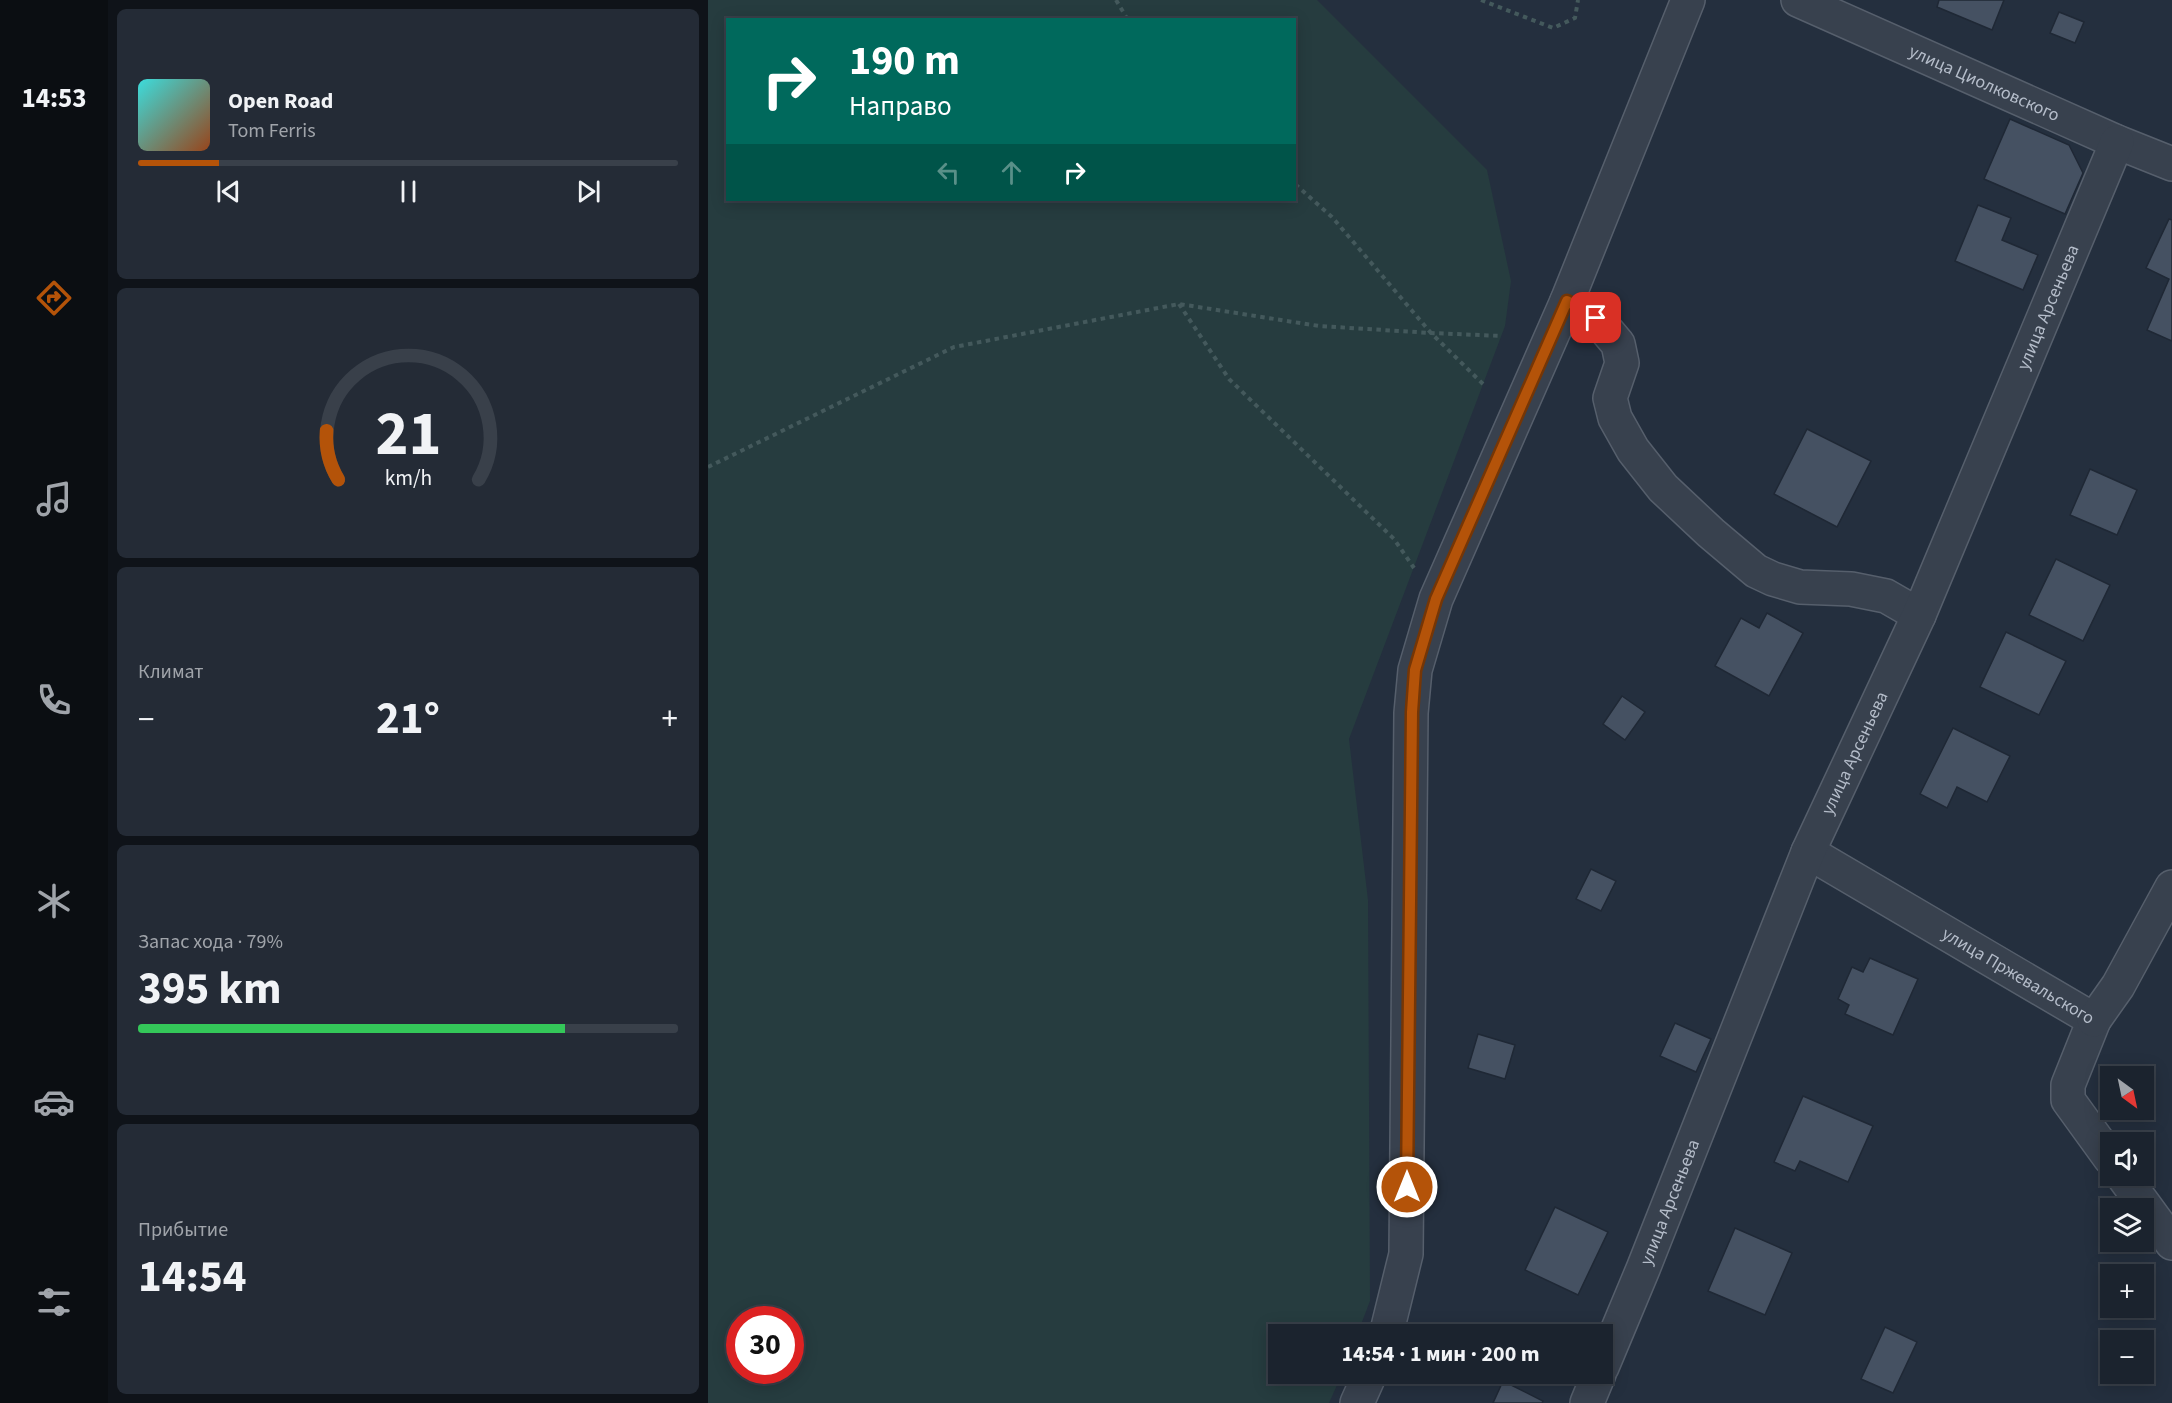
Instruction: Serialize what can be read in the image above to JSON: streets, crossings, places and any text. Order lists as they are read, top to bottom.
{
  "streets": {
    "street": ["улица Циолковского", "улица Арсеньева", "улица Пржевальского"]
  },
  "crossings": [
    ["улица Циолковского", "улица Арсеньева"],
    ["улица Арсеньева", "улица Пржевальского"]
  ],
  "north": "bottom right",
  "page": {
    "tabs": "14:53",
    "turn": ["190 m", "Направо"],
    "song": ["Open Road", "Tom Ferris"],
    "tile": [
      "Климат",
      ["Запас хода · 79%", "395 km"],
      ["Прибытие", "14:54"]
    ],
    "heat": ["−", "21°", "+"],
    "map_buttons": ["+", "−"],
    "limit": "30",
    "trip": "14:54 · 1 мин · 200 m",
    "gauge": ["21", "km/h"]
  }
}
